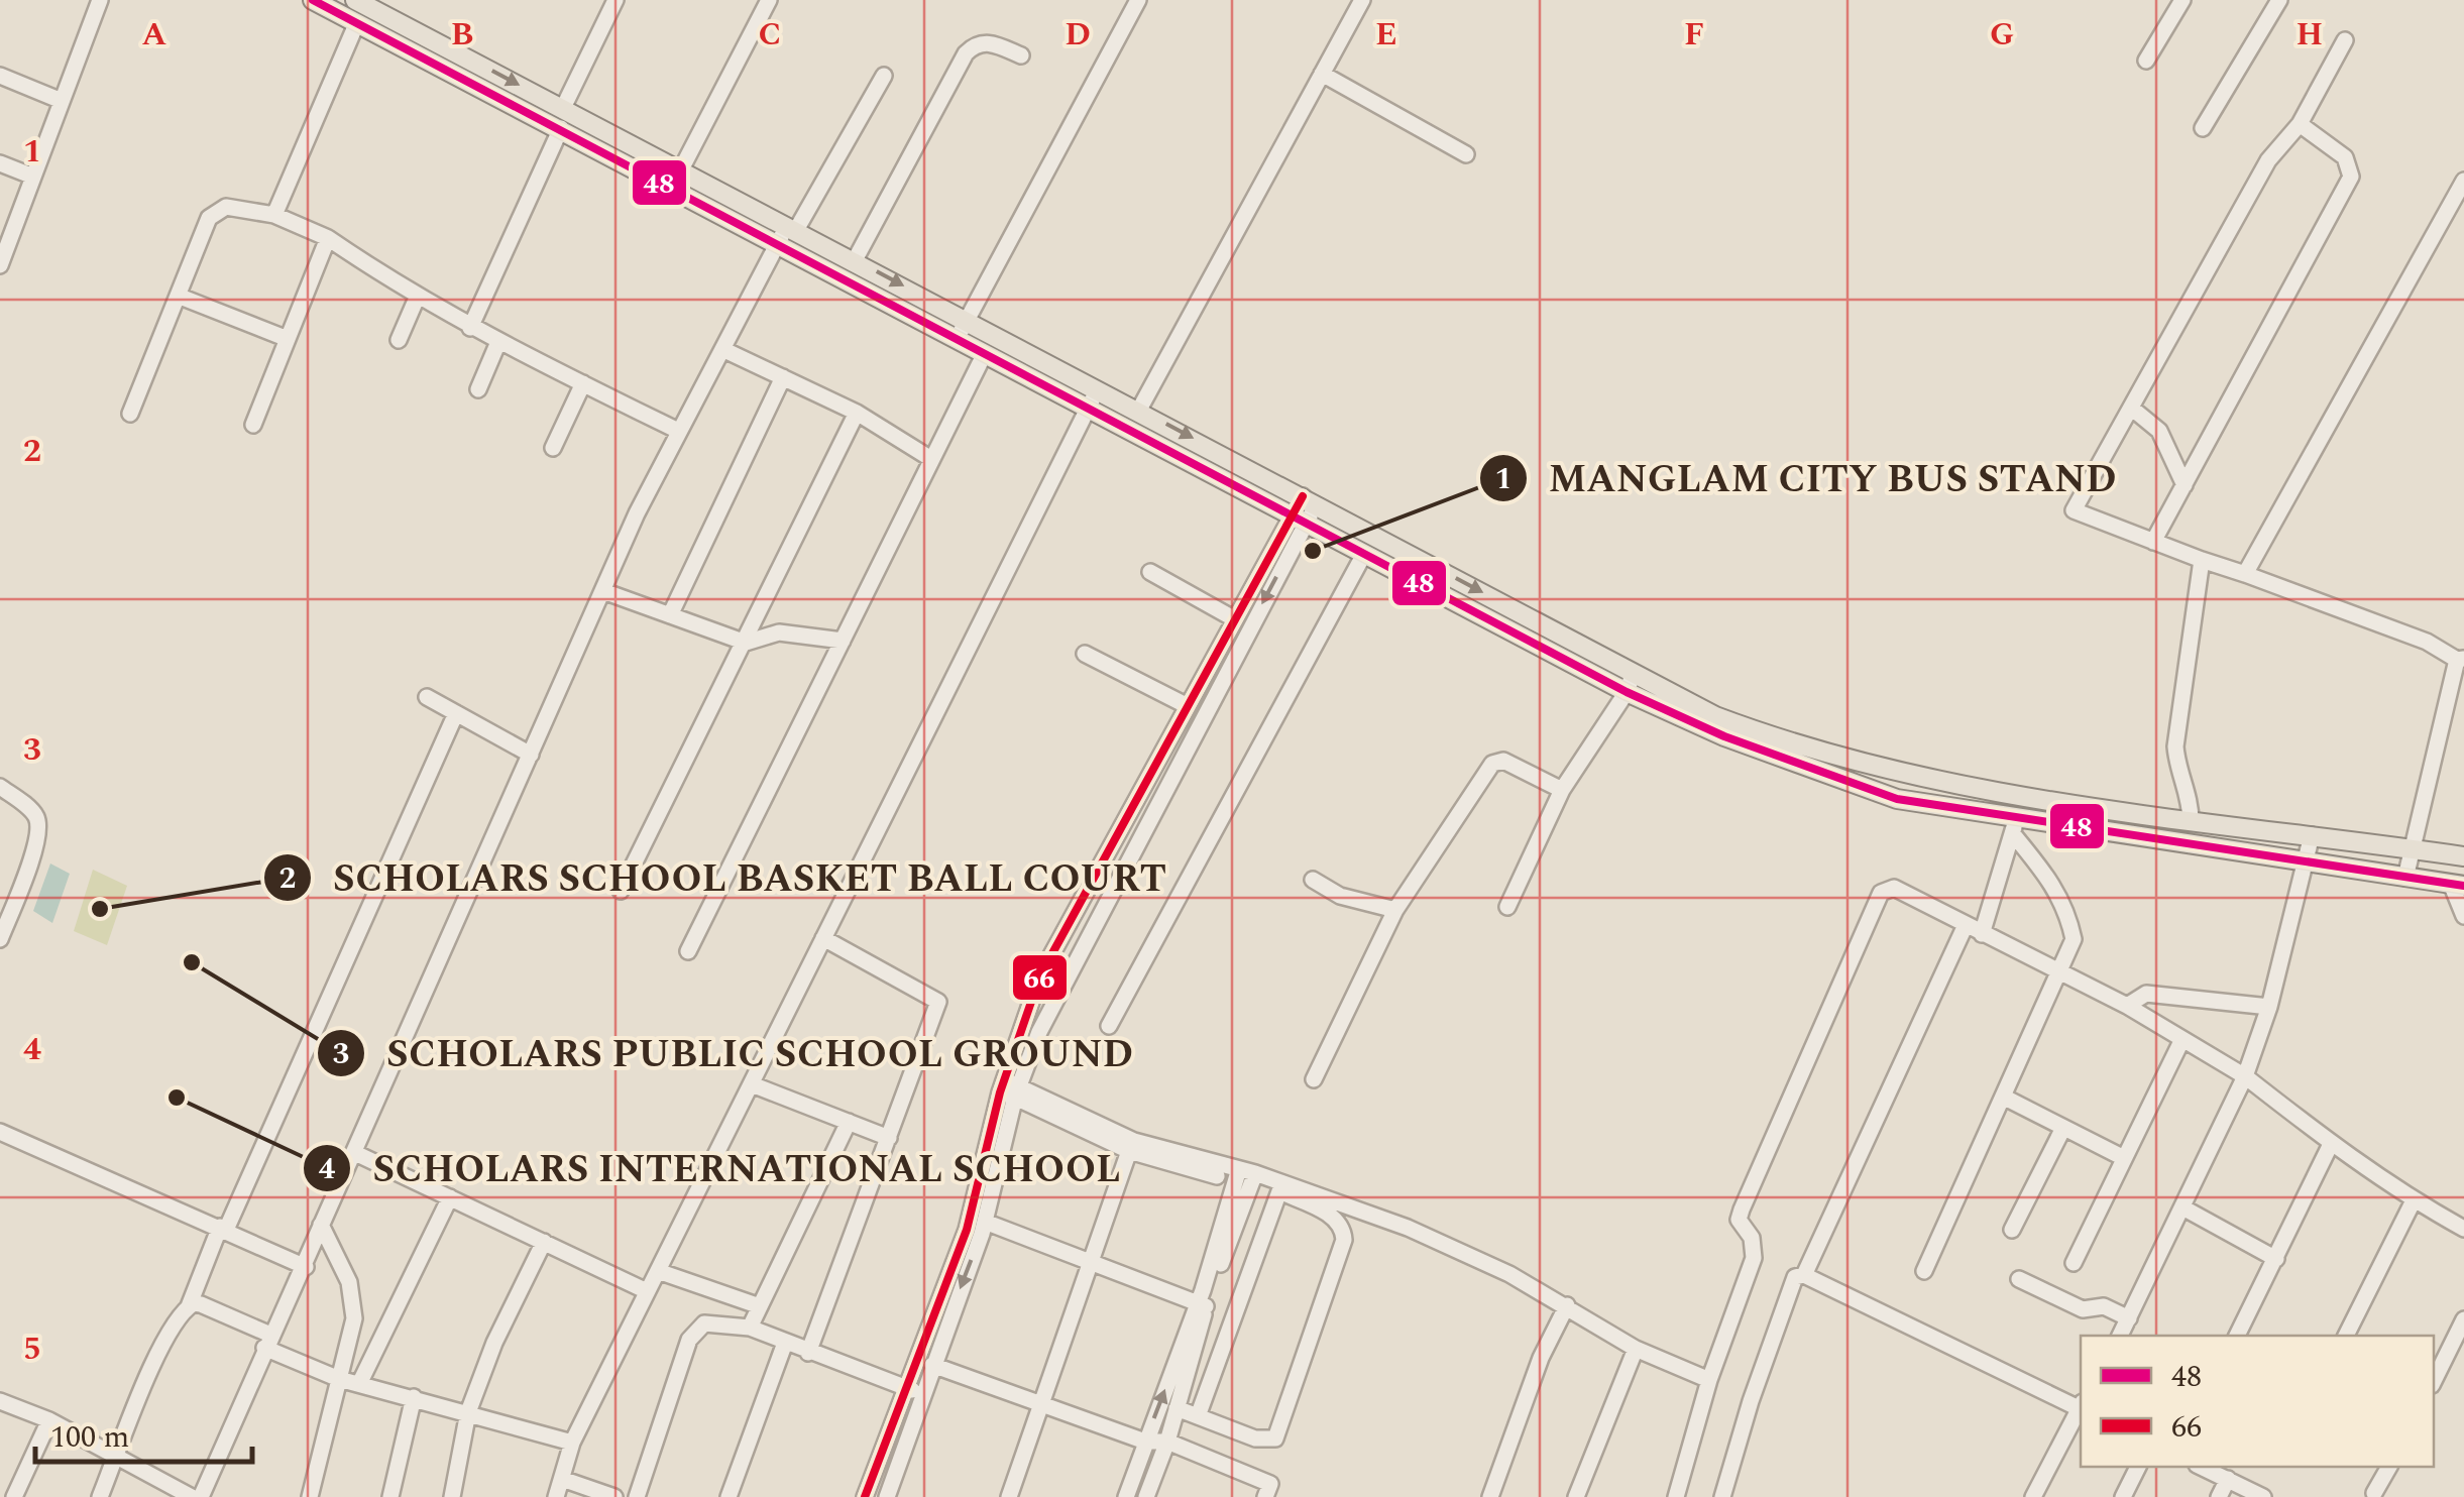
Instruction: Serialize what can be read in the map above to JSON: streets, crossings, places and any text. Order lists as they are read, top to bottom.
{
  "places": [
    "MANGLAM CITY BUS STAND",
    "SCHOLARS SCHOOL BASKET BALL COURT",
    "SCHOLARS PUBLIC SCHOOL GROUND",
    "SCHOLARS INTERNATIONAL SCHOOL"
  ],
  "lines": ["transit line 48", "transit line 66"],
  "legend": ["48", "66"],
  "scale_bar": "100 m",
  "grid": {
    "columns": [
      "A",
      "B",
      "C",
      "D",
      "E",
      "F",
      "G",
      "H"
    ],
    "rows": [
      "1",
      "2",
      "3",
      "4",
      "5"
    ]
  }
}
